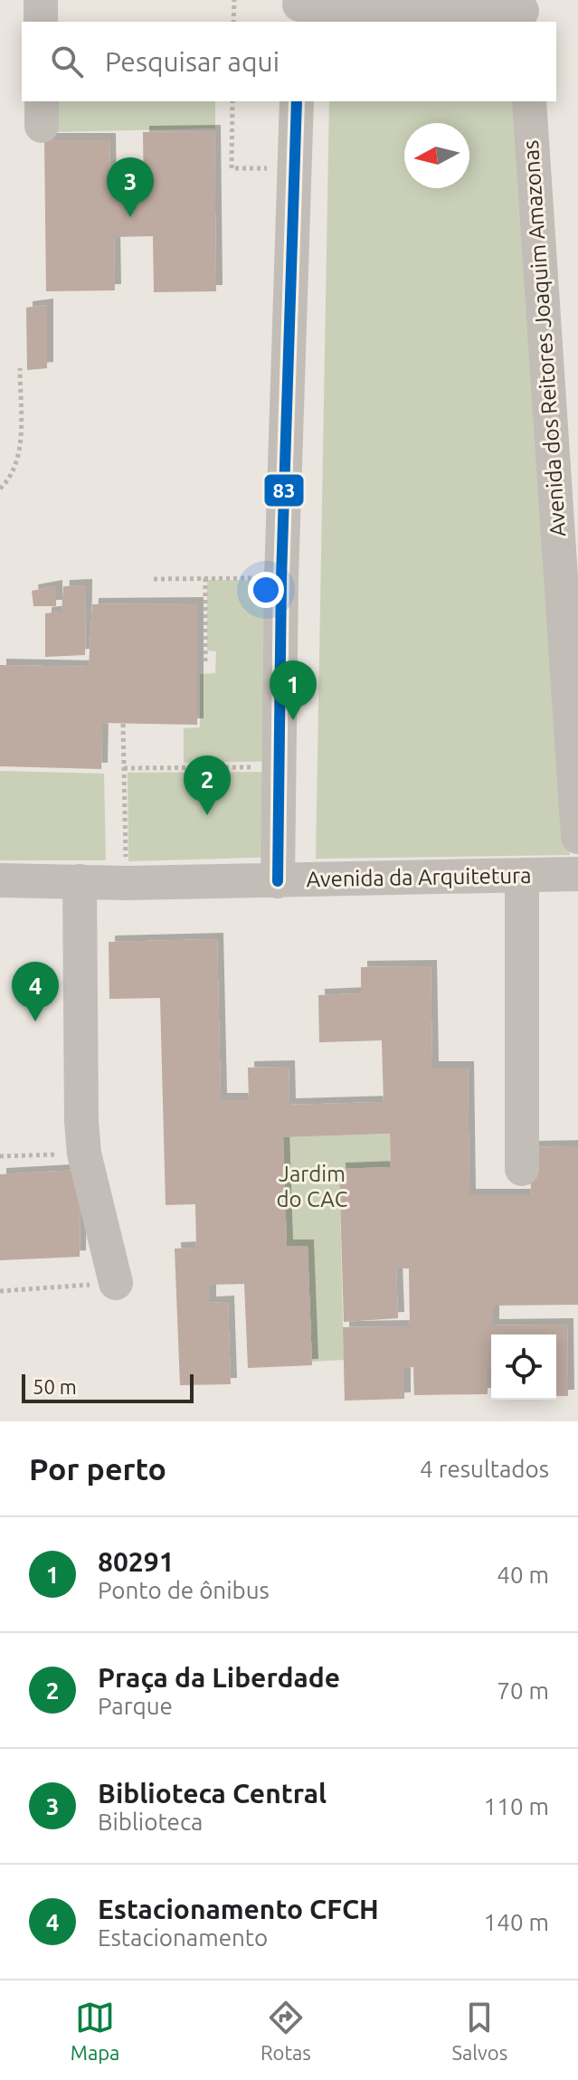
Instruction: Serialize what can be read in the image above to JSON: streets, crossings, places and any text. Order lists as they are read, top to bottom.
{
  "streets": {
    "street": ["Avenida dos Reitores Joaquim Amazonas", "Avenida da Arquitetura"]
  },
  "parks": ["Jardim do CAC"],
  "lines": ["transit line 83"],
  "scale_bar": "50 m",
  "north": "left",
  "page": {
    "search": "Pesquisar aqui",
    "pins": [
      "3",
      "1",
      "2",
      "4"
    ],
    "scale": "50 m",
    "heading": ["Por perto", "4 resultados"],
    "list": [
      {
        "mark": "1",
        "name": "80291",
        "note": "Ponto de ônibus",
        "value": "40 m"
      },
      {
        "mark": "2",
        "name": "Praça da Liberdade",
        "note": "Parque",
        "value": "70 m"
      },
      {
        "mark": "3",
        "name": "Biblioteca Central",
        "note": "Biblioteca",
        "value": "110 m"
      },
      {
        "mark": "4",
        "name": "Estacionamento CFCH",
        "note": "Estacionamento",
        "value": "140 m"
      }
    ],
    "nav": ["Mapa", "Rotas", "Salvos"]
  }
}
